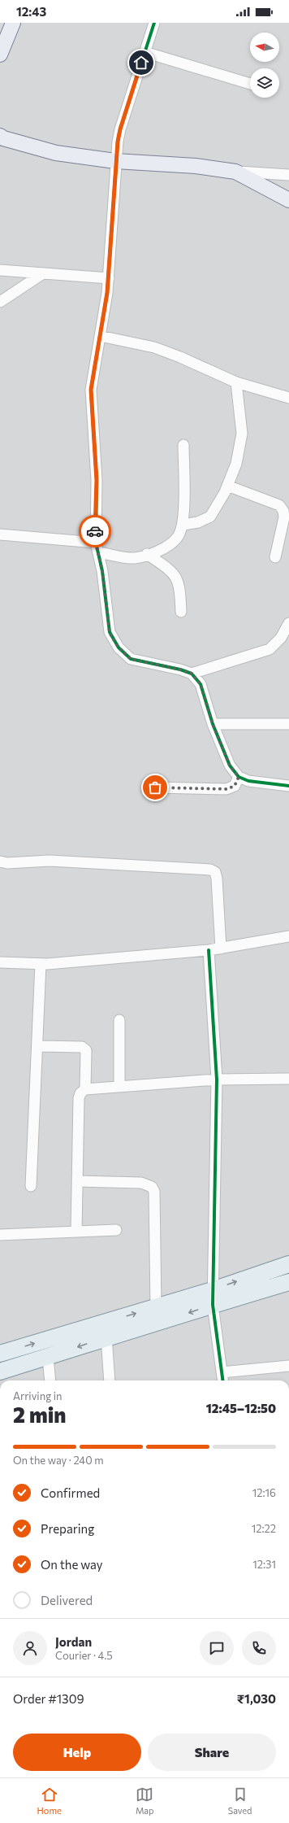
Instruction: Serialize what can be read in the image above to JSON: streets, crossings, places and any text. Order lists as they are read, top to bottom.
{
  "north": "left",
  "page": {
    "status": "12:43",
    "heading": ["2 min", "Arriving in", "12:45–12:50"],
    "panel": [
      "Jordan",
      "Courier · 4.5",
      "Order #1309",
      "₹1,030"
    ],
    "bar": "On the way · 240 m",
    "list": [
      ["Confirmed", "12:16"],
      ["Preparing", "12:22"],
      ["On the way", "12:31"],
      "Delivered"
    ],
    "buttons": ["Help", "Share"],
    "tabs": ["Home", "Map", "Saved"]
  }
}
